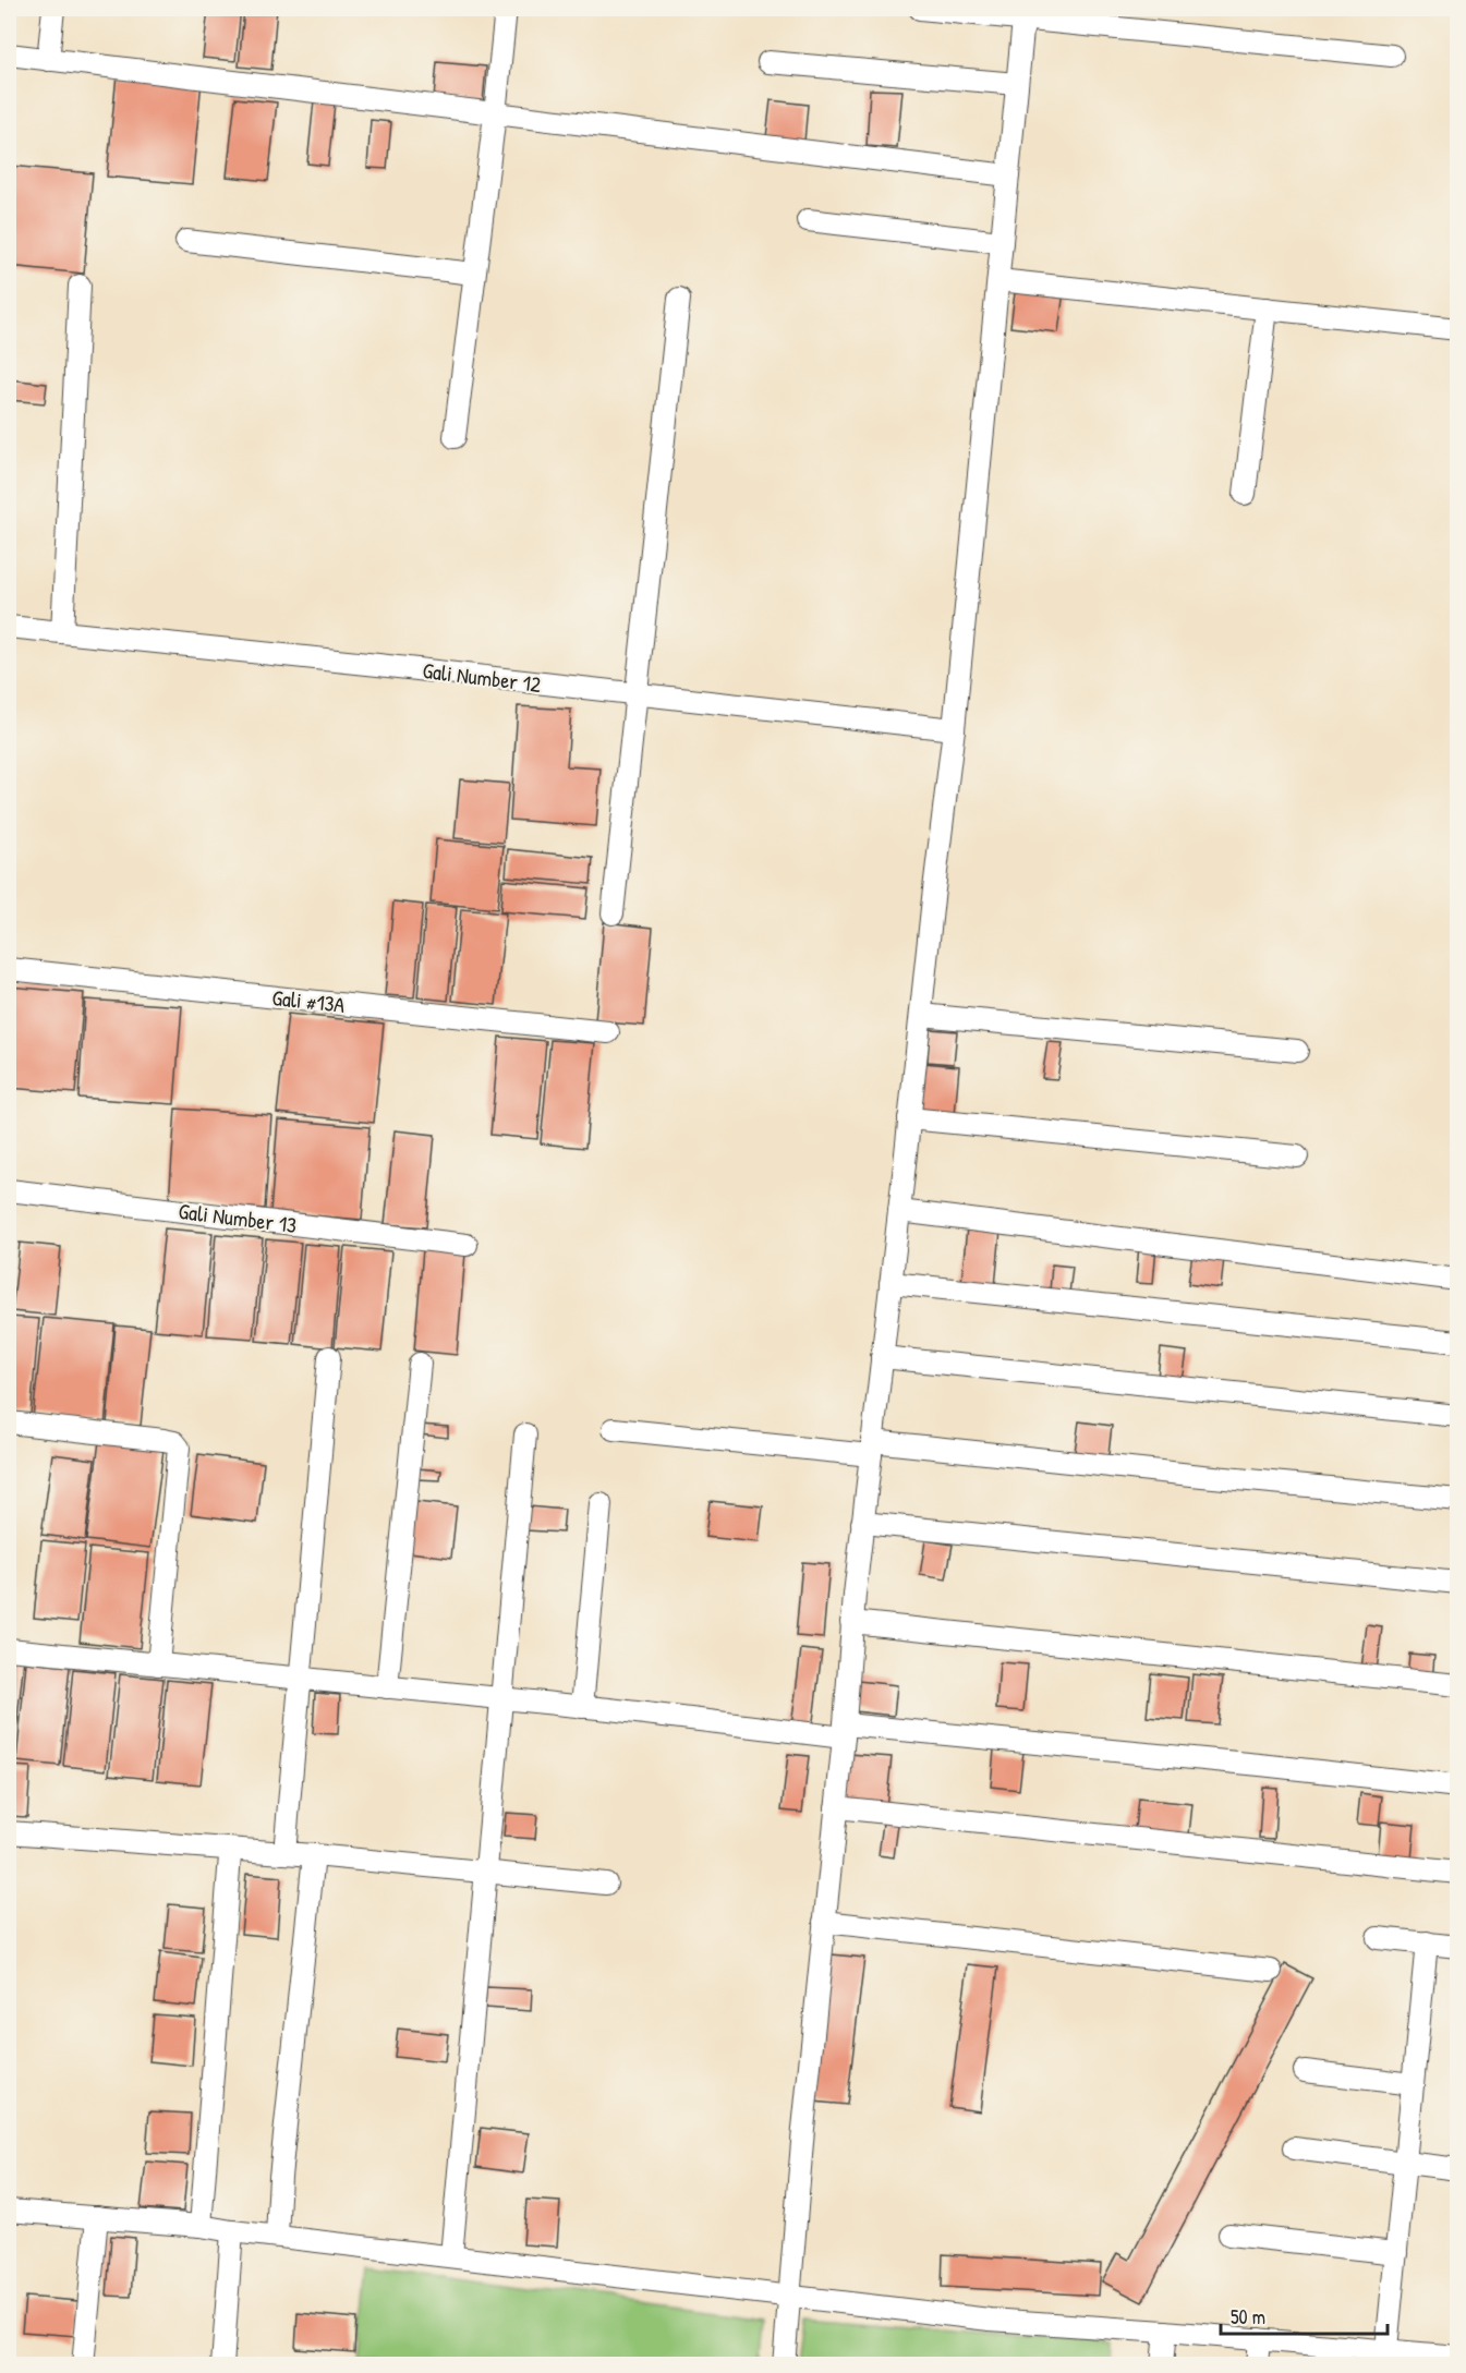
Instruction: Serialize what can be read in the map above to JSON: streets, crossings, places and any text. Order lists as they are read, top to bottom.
{
  "streets": {
    "street": ["Gali Number 12", "Gali #13A", "Gali Number 13"]
  },
  "scale_bar": "50 m"
}
